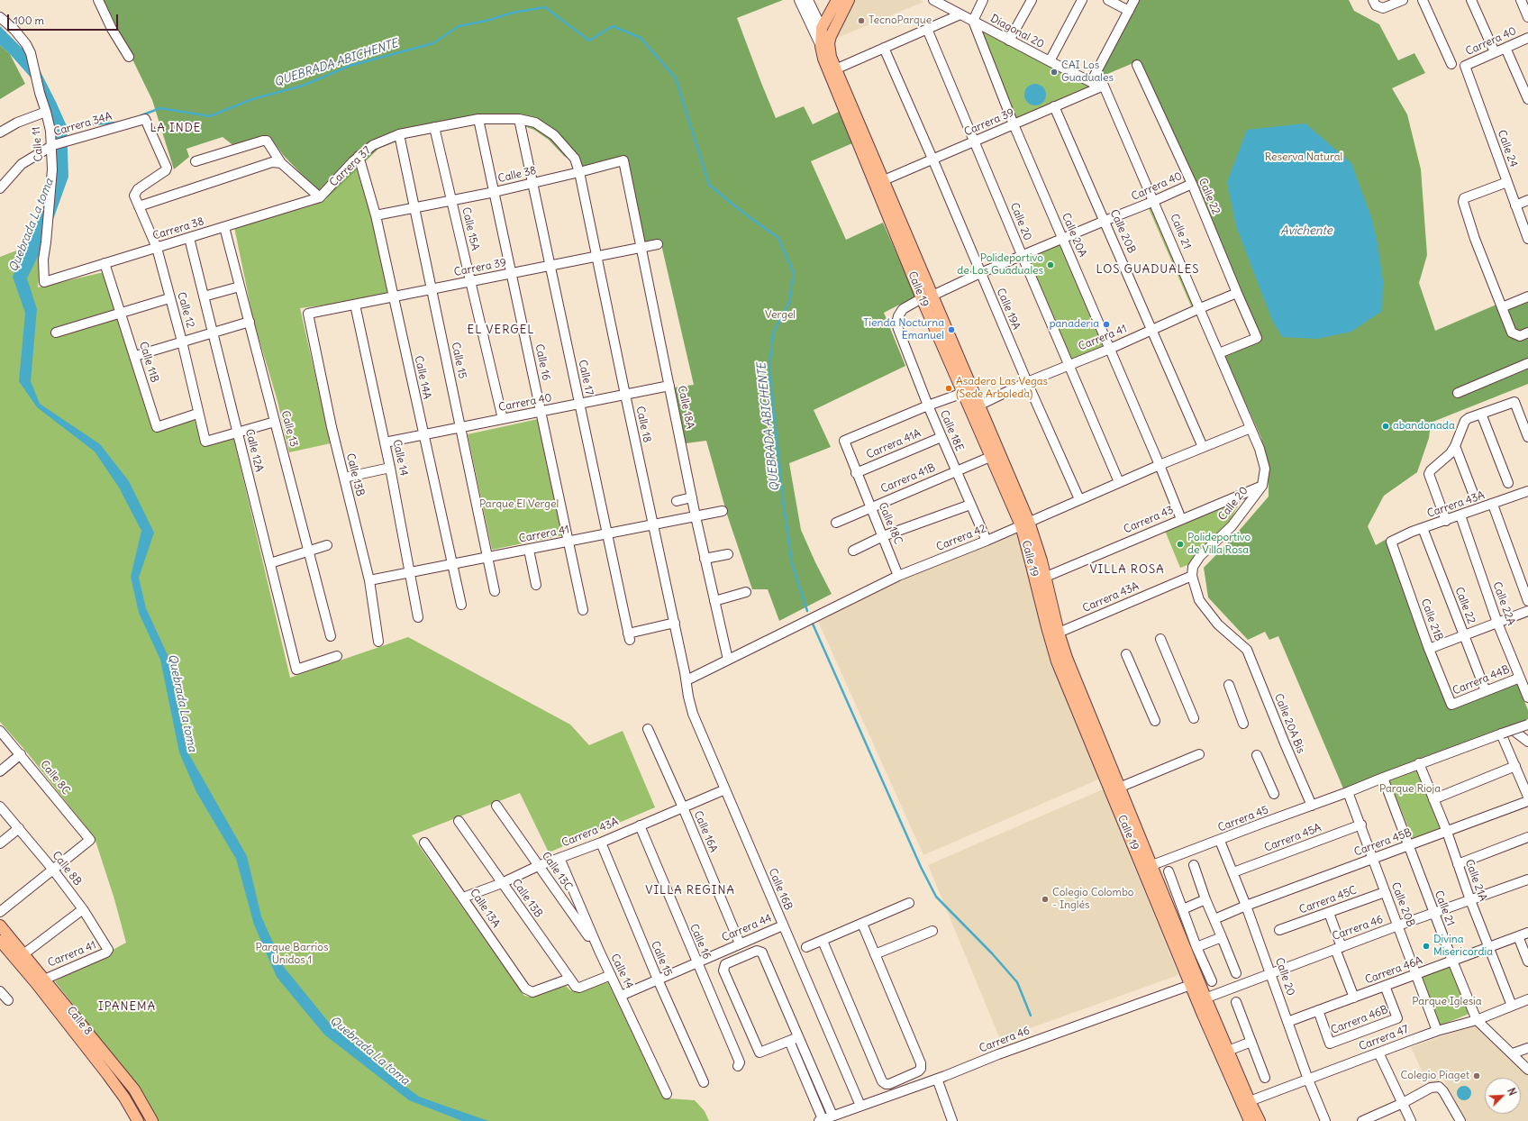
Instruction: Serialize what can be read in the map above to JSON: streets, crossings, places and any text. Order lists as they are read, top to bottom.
{
  "streets": {
    "main road": ["Calle 19", "Calle 8"],
    "street": [
      "Diagonal 20",
      "Carrera 40",
      "Carrera 39",
      "Carrera 34A",
      "Calle 11",
      "Calle 24",
      "Carrera 37",
      "Calle 38",
      "Calle 22",
      "Calle 20",
      "Carrera 38",
      "Calle 15A",
      "Calle 20B",
      "Calle 21",
      "Calle 20A",
      "Calle 19A",
      "Calle 12",
      "Carrera 41",
      "Calle 15",
      "Calle 11B",
      "Calle 16",
      "Calle 14A",
      "Calle 17",
      "Calle 18A",
      "Calle 18",
      "Calle 13",
      "Calle 18E",
      "Carrera 41A",
      "Calle 12A",
      "Calle 14",
      "Calle 13B",
      "Carrera 41B",
      "Carrera 43A",
      "Carrera 43",
      "Calle 18C",
      "Carrera 42",
      "Calle 22A",
      "Calle 21B",
      "Carrera 44B",
      "Calle 20A Bis",
      "Calle 8C",
      "Carrera 45",
      "Calle 16A",
      "Carrera 45A",
      "Carrera 45B",
      "Calle 8B",
      "Calle 13C",
      "Calle 21A",
      "Calle 16B",
      "Carrera 45C",
      "Calle 13A",
      "Carrera 44",
      "Carrera 46",
      "Carrera 46A",
      "Carrera 46B",
      "Carrera 47"
    ]
  },
  "crossings": [
    ["Diagonal 20", "Calle 20A"],
    ["Carrera 40", "Calle 24"],
    ["Carrera 40", "Calle 22"],
    ["Carrera 40", "Calle 20"],
    ["Carrera 40", "Calle 15A"],
    ["Carrera 40", "Calle 20B"],
    ["Carrera 40", "Calle 21"],
    ["Carrera 40", "Calle 20A"],
    ["Carrera 40", "Calle 19"],
    ["Carrera 40", "Calle 19A"],
    ["Carrera 40", "Calle 15"],
    ["Carrera 40", "Calle 16"],
    ["Carrera 40", "Calle 14A"],
    ["Carrera 40", "Calle 17"],
    ["Carrera 40", "Calle 18A"],
    ["Carrera 40", "Calle 18"],
    ["Carrera 40", "Calle 18E"],
    ["Carrera 40", "Calle 14"],
    ["Carrera 39", "Calle 20"],
    ["Carrera 39", "Calle 15A"],
    ["Carrera 39", "Calle 20B"],
    ["Carrera 39", "Calle 21"],
    ["Carrera 39", "Calle 20A"],
    ["Carrera 39", "Calle 19"],
    ["Carrera 39", "Calle 19A"],
    ["Carrera 39", "Calle 15"],
    ["Carrera 39", "Calle 16"],
    ["Carrera 39", "Calle 14A"],
    ["Carrera 39", "Calle 17"],
    ["Carrera 39", "Calle 18A"],
    ["Carrera 39", "Calle 18"],
    ["Carrera 39", "Calle 14"],
    ["Carrera 39", "Calle 13B"],
    ["Carrera 34A", "Calle 11"],
    ["Carrera 34A", "Calle 12"],
    ["Calle 11", "Carrera 38"],
    ["Carrera 37", "Calle 38"],
    ["Carrera 37", "Carrera 38"],
    ["Carrera 37", "Calle 15A"],
    ["Carrera 37", "Calle 15"],
    ["Carrera 37", "Calle 16"],
    ["Carrera 37", "Calle 14A"],
    ["Carrera 37", "Calle 17"],
    ["Carrera 37", "Calle 18"],
    ["Calle 38", "Calle 15A"],
    ["Calle 38", "Calle 15"],
    ["Calle 38", "Calle 16"],
    ["Calle 38", "Calle 14A"],
    ["Calle 38", "Calle 17"],
    ["Calle 38", "Calle 18A"],
    ["Calle 38", "Calle 18"],
    ["Calle 22", "Calle 21"],
    ["Calle 22", "Carrera 41"],
    ["Calle 22", "Carrera 43A"],
    ["Calle 22", "Carrera 44B"],
    ["Calle 20", "Calle 21"],
    ["Calle 20", "Carrera 41"],
    ["Calle 20", "Carrera 43A"],
    ["Calle 20", "Carrera 43"],
    ["Calle 20", "Carrera 42"],
    ["Calle 20", "Calle 20A Bis"],
    ["Calle 20", "Carrera 45"],
    ["Calle 20", "Carrera 45A"],
    ["Calle 20", "Carrera 45B"],
    ["Calle 20", "Carrera 46"],
    ["Calle 20", "Carrera 46A"],
    ["Calle 20", "Carrera 47"],
    ["Carrera 38", "Calle 12"],
    ["Carrera 38", "Calle 11B"],
    ["Carrera 38", "Calle 13"],
    ["Carrera 38", "Calle 12A"],
    ["Calle 20B", "Carrera 41"],
    ["Calle 20B", "Carrera 42"],
    ["Calle 20B", "Carrera 45"],
    ["Calle 20B", "Carrera 45A"],
    ["Calle 20B", "Carrera 45B"],
    ["Calle 20B", "Carrera 45C"],
    ["Calle 20B", "Carrera 46"],
    ["Calle 20B", "Carrera 46A"],
    ["Calle 20B", "Carrera 47"],
    ["Calle 21", "Carrera 41"],
    ["Calle 21", "Carrera 42"],
    ["Calle 21", "Carrera 45"],
    ["Calle 21", "Carrera 45B"],
    ["Calle 21", "Carrera 46"],
    ["Calle 21", "Carrera 46A"],
    ["Calle 21", "Carrera 47"],
    ["Calle 20A", "Carrera 41"],
    ["Calle 20A", "Carrera 43"],
    ["Calle 20A", "Carrera 42"],
    ["Calle 19", "Carrera 41"],
    ["Calle 19", "Carrera 41B"],
    ["Calle 19", "Carrera 43A"],
    ["Calle 19", "Carrera 43"],
    ["Calle 19", "Carrera 42"],
    ["Calle 19", "Carrera 45"],
    ["Calle 19", "Carrera 46"],
    ["Calle 19", "Carrera 47"],
    ["Calle 19A", "Carrera 41"],
    ["Calle 19A", "Carrera 42"],
    ["Calle 12", "Calle 11B"],
    ["Calle 12", "Calle 12A"],
    ["Carrera 41", "Calle 15"],
    ["Carrera 41", "Calle 16"],
    ["Carrera 41", "Calle 14A"],
    ["Carrera 41", "Calle 17"],
    ["Carrera 41", "Calle 18A"],
    ["Carrera 41", "Calle 18"],
    ["Carrera 41", "Calle 14"],
    ["Carrera 41", "Calle 13B"],
    ["Carrera 41", "Calle 8B"],
    ["Carrera 41", "Calle 8"],
    ["Calle 15", "Carrera 43A"],
    ["Calle 15", "Carrera 44"],
    ["Calle 16", "Carrera 43A"],
    ["Calle 16", "Carrera 44"],
    ["Calle 17", "Calle 18"],
    ["Calle 18A", "Carrera 42"],
    ["Calle 18", "Carrera 42"],
    ["Calle 18", "Calle 16B"],
    ["Calle 18E", "Carrera 41A"],
    ["Calle 18E", "Carrera 41B"],
    ["Calle 18E", "Calle 18C"],
    ["Calle 18E", "Carrera 42"],
    ["Carrera 41A", "Calle 18C"],
    ["Calle 14", "Calle 13B"],
    ["Calle 14", "Carrera 43A"],
    ["Calle 14", "Calle 13C"],
    ["Calle 14", "Carrera 44"],
    ["Calle 13B", "Carrera 43A"],
    ["Calle 13B", "Calle 13A"],
    ["Carrera 41B", "Calle 18C"],
    ["Carrera 43A", "Calle 22A"],
    ["Carrera 43A", "Calle 21B"],
    ["Carrera 43A", "Calle 20A Bis"],
    ["Carrera 43A", "Calle 16A"],
    ["Carrera 43A", "Calle 13C"],
    ["Carrera 43A", "Calle 16B"],
    ["Carrera 43A", "Calle 13A"],
    ["Calle 18C", "Carrera 42"],
    ["Carrera 42", "Calle 16B"],
    ["Calle 22A", "Carrera 44B"],
    ["Calle 21B", "Carrera 44B"],
    ["Calle 20A Bis", "Carrera 45"],
    ["Calle 8C", "Calle 8B"],
    ["Carrera 45", "Calle 21A"],
    ["Calle 16A", "Carrera 44"],
    ["Carrera 45B", "Calle 21A"],
    ["Calle 21A", "Carrera 46"],
    ["Calle 21A", "Carrera 46A"],
    ["Calle 21A", "Carrera 47"],
    ["Calle 16B", "Carrera 44"],
    ["Calle 16B", "Carrera 46"],
    ["Carrera 46A", "Carrera 46B"]
  ],
  "districts": [
    "LA INDE",
    "LOS GUADUALES",
    "EL VERGEL",
    "VILLA ROSA",
    "VILLA REGINA",
    "IPANEMA"
  ],
  "water": ["QUEBRADA ABICHENTE", "Quebrada La toma", "Avichente"],
  "parks": [
    "Reserva Natural",
    "Vergel",
    "Parque El Vergel",
    "Parque Rioja",
    "Parque Barrios Unidos 1",
    "Parque Iglesia"
  ],
  "places": [
    "TecnoParque",
    "CAI Los Guaduales",
    "Polideportivo de Los Guaduales",
    "panaderia",
    "Tienda Nocturna Emanuel",
    "Asadero Las Vegas (Sede Arboleda)",
    "abandonada",
    "Polideportivo de Villa Rosa",
    "Colegio Colombo - Inglés",
    "Divina Misericordia",
    "Colegio Piaget"
  ],
  "scale_bar": "100 m",
  "north": "top right"
}
